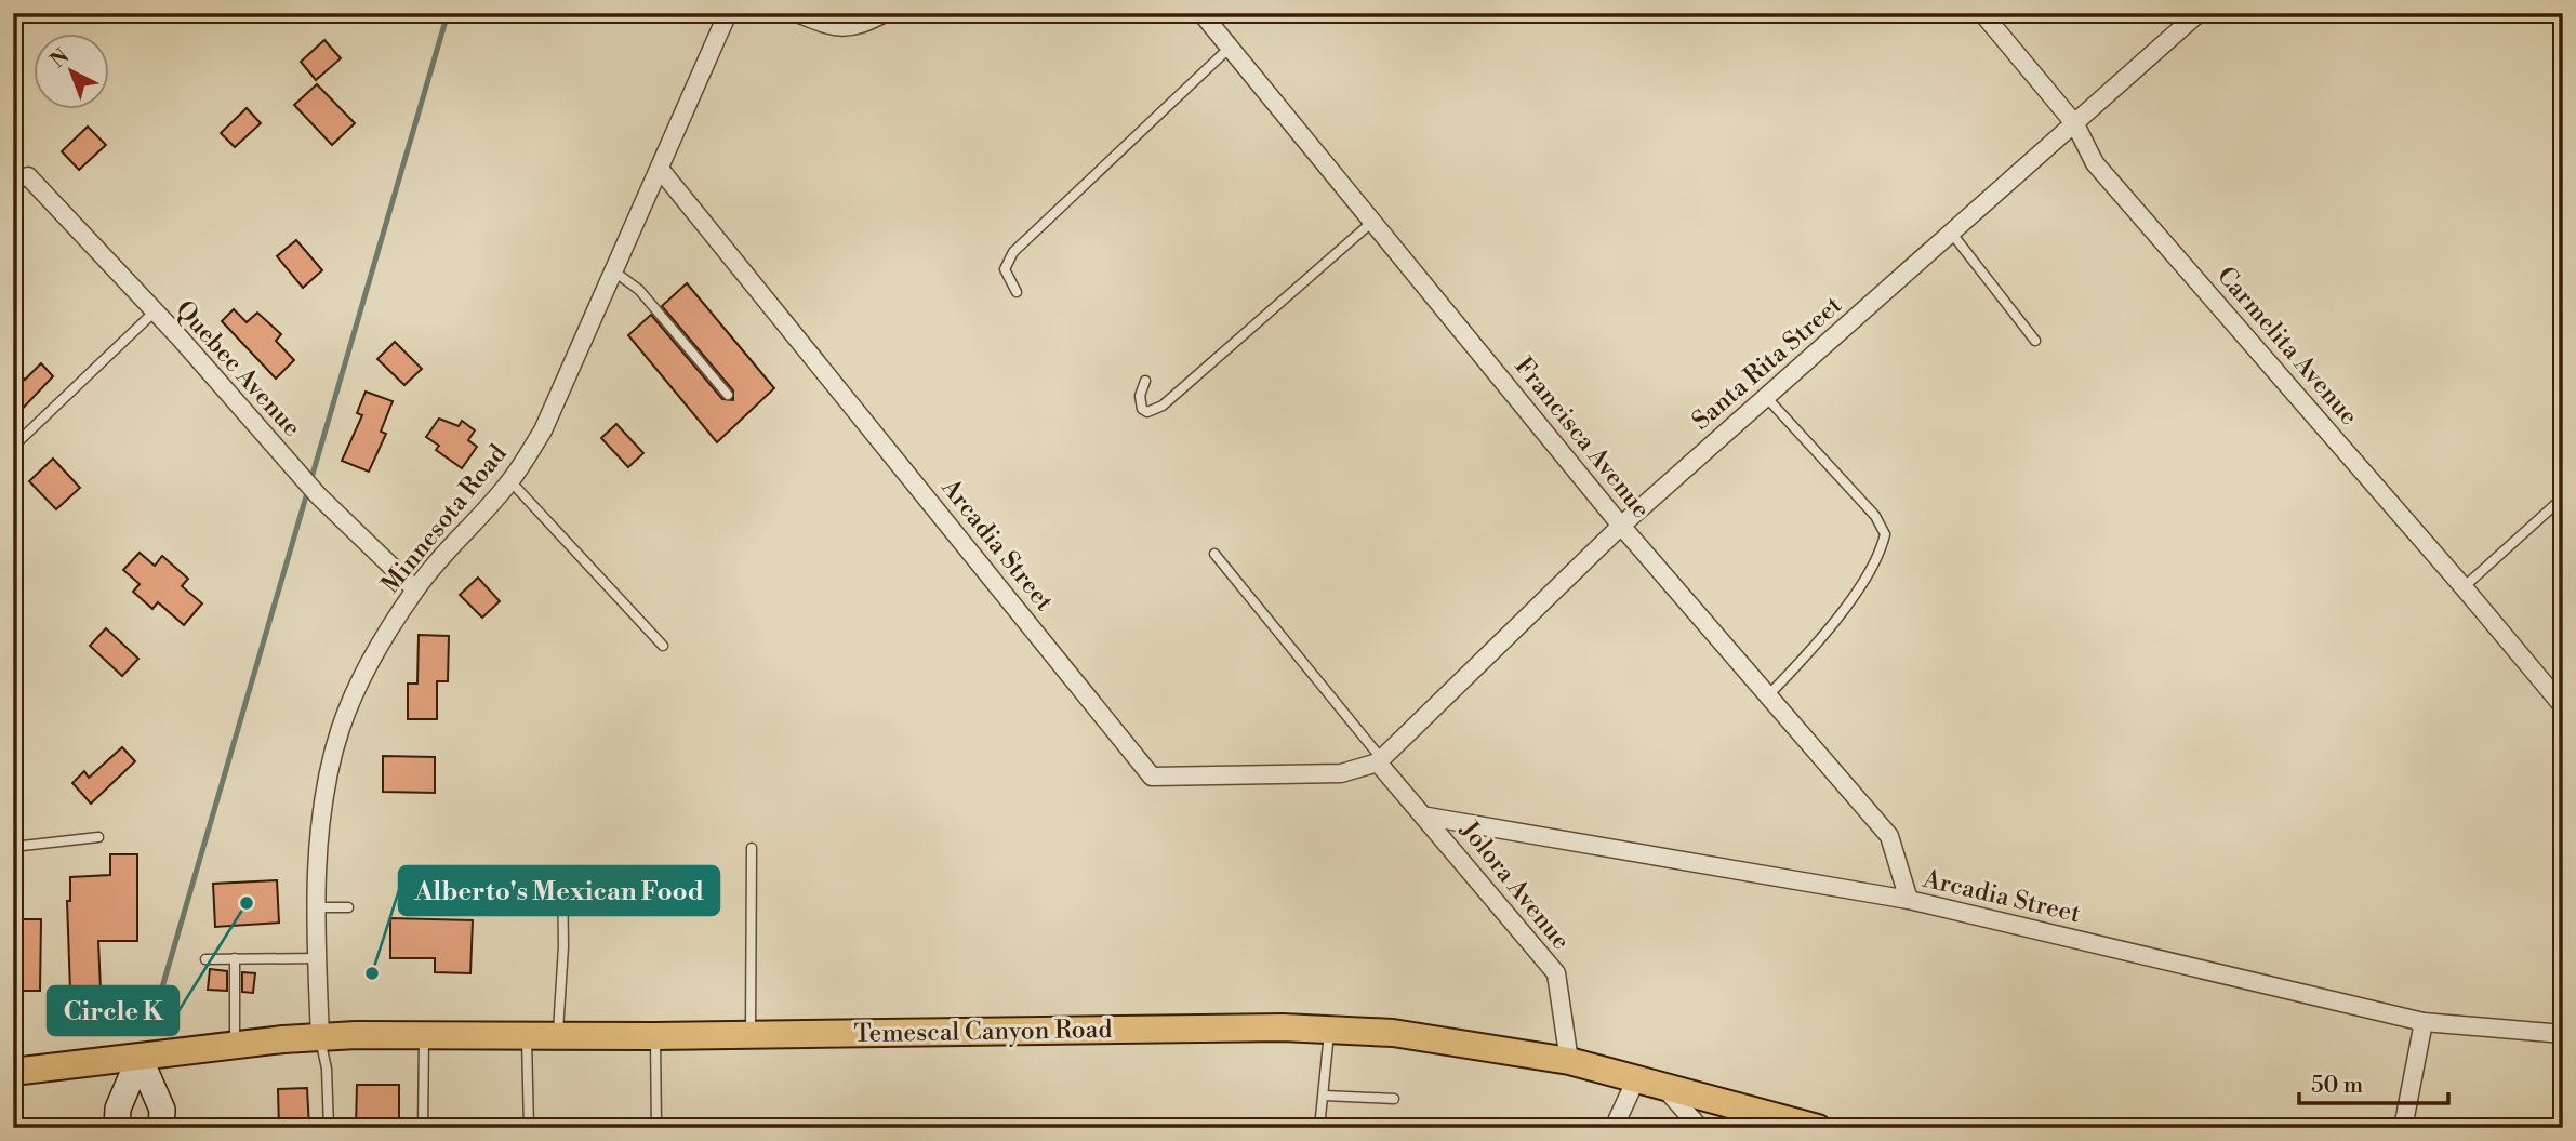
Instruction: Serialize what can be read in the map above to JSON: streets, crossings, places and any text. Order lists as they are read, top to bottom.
{
  "streets": {
    "main road": ["Temescal Canyon Road"],
    "street": [
      "Carmelita Avenue",
      "Santa Rita Street",
      "Quebec Avenue",
      "Francisca Avenue",
      "Minnesota Road",
      "Arcadia Street",
      "Jolora Avenue"
    ]
  },
  "crossings": [
    ["Carmelita Avenue", "Santa Rita Street"],
    ["Santa Rita Street", "Francisca Avenue"],
    ["Santa Rita Street", "Arcadia Street"],
    ["Santa Rita Street", "Jolora Avenue"],
    ["Quebec Avenue", "Minnesota Road"],
    ["Francisca Avenue", "Arcadia Street"],
    ["Minnesota Road", "Arcadia Street"],
    ["Minnesota Road", "Temescal Canyon Road"],
    ["Arcadia Street", "Jolora Avenue"],
    ["Jolora Avenue", "Temescal Canyon Road"]
  ],
  "places": ["Circle K", "Alberto's Mexican Food"],
  "scale_bar": "50 m",
  "north": "top left"
}
